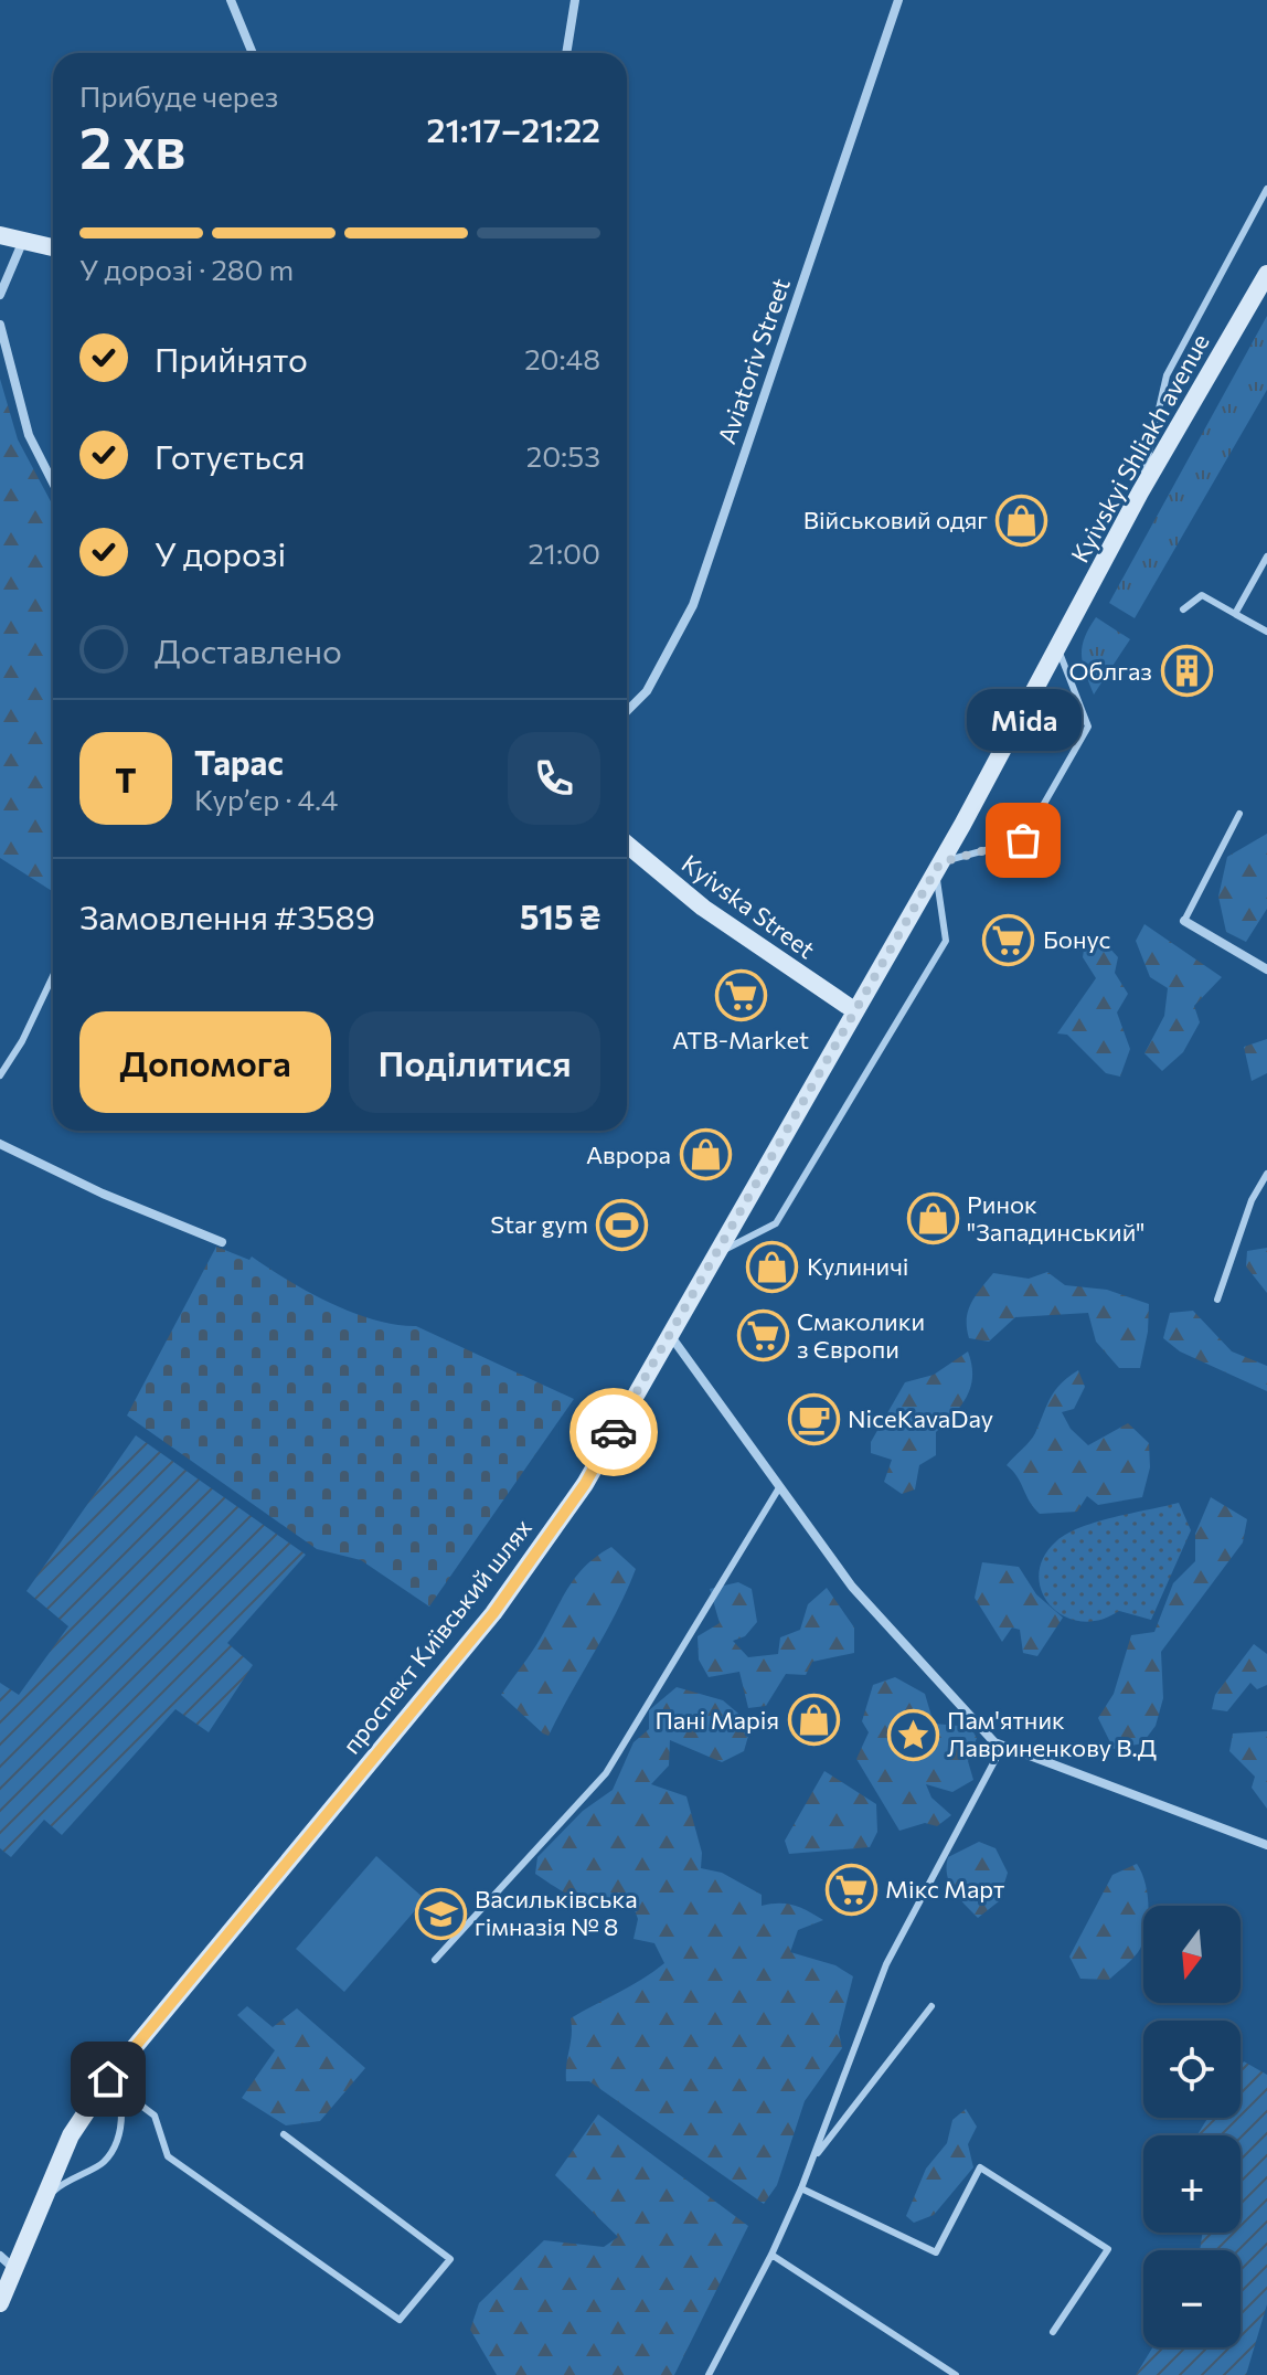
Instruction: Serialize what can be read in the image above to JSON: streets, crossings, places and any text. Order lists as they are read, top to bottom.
{
  "streets": {
    "main road": ["Kyivskyi Shliakh avenue", "Kyivska Street", "проспект Київський шлях"],
    "street": ["Aviatoriv Street"]
  },
  "crossings": [
    ["Kyivskyi Shliakh avenue", "проспект Київський шлях"],
    ["Kyivska Street", "проспект Київський шлях"]
  ],
  "places": {
    "shop": [
      "Військовий одяг",
      "Аврора",
      "Ринок \"Западинський\"",
      "Кулиничі",
      "Панi Марiя"
    ],
    "building": ["Облгаз"],
    "other": ["Mida"],
    "supermarket": [
      "Бонус",
      "ATB-Market",
      "Смаколики з Європи",
      "Мікс Март"
    ],
    "sports": ["Star gym"],
    "cafe": ["NiceKavaDay"],
    "place": ["Пам'ятник Лавриненкову В.Д"],
    "school or university": ["Васильківська гімназія № 8"]
  },
  "north": "bottom",
  "page": {
    "heading": ["2 хв", "Прибуде через", "21:17–21:22"],
    "panel": [
      "Тарас",
      "Кур’єр · 4.4",
      "Замовлення #3589",
      "515 ₴"
    ],
    "bar": "У дорозі · 280 m",
    "list": [
      ["Прийнято", "20:48"],
      ["Готується", "20:53"],
      ["У дорозі", "21:00"],
      "Доставлено"
    ],
    "bubble": "Mida",
    "round": "Т",
    "buttons": ["Допомога", "Поділитися"],
    "map_buttons": ["+", "−"]
  }
}
